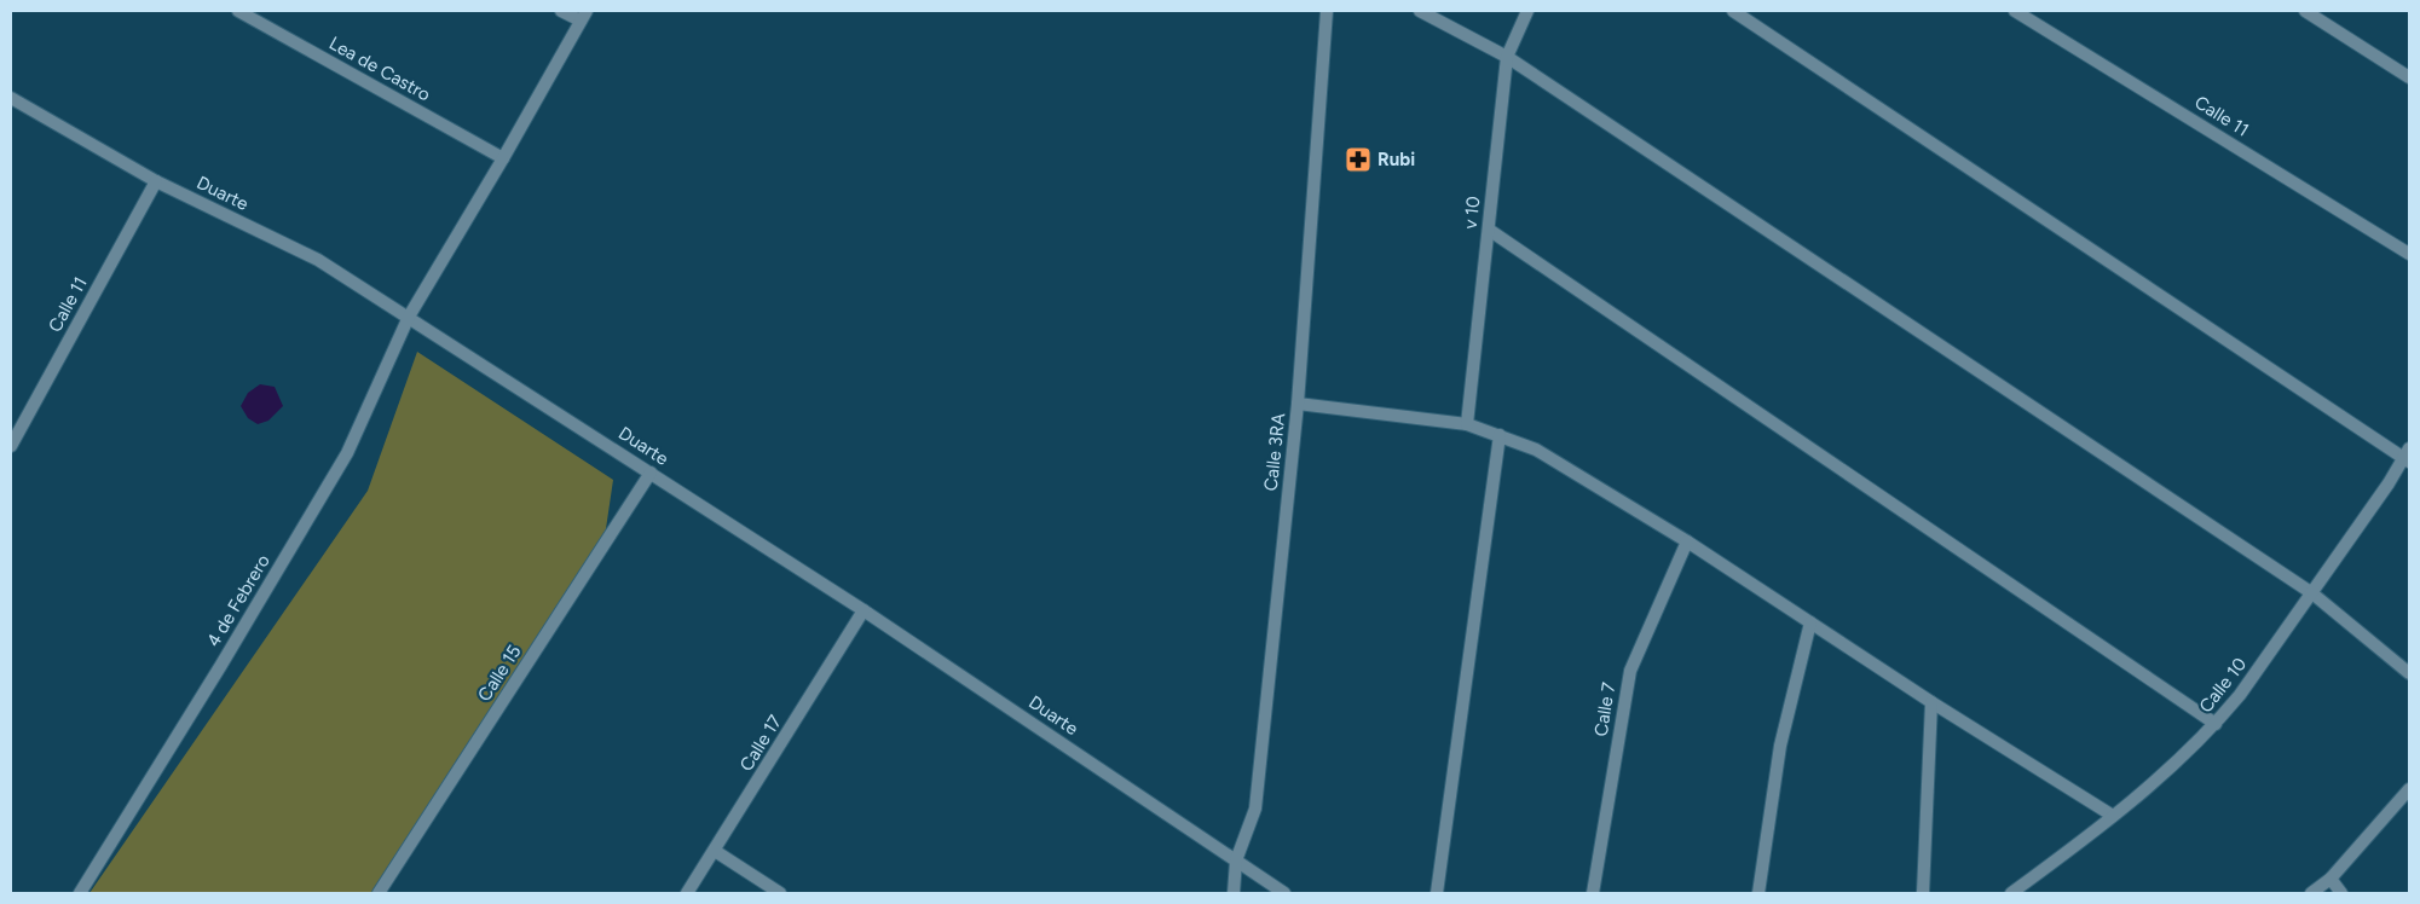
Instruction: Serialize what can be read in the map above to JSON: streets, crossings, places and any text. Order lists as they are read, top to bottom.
{
  "streets": {
    "street": [
      "Lea de Castro",
      "Calle 11",
      "Duarte",
      "v 10",
      "Calle 3RA",
      "4 de Febrero",
      "Calle 15",
      "Calle 10",
      "Calle 7",
      "Calle 17"
    ]
  },
  "crossings": [
    ["Lea de Castro", "4 de Febrero"],
    ["Calle 11", "Duarte"],
    ["Duarte", "Calle 3RA"],
    ["Duarte", "4 de Febrero"],
    ["Duarte", "Calle 15"],
    ["Duarte", "Calle 17"]
  ],
  "places": {
    "pharmacy": ["Rubi"]
  }
}
